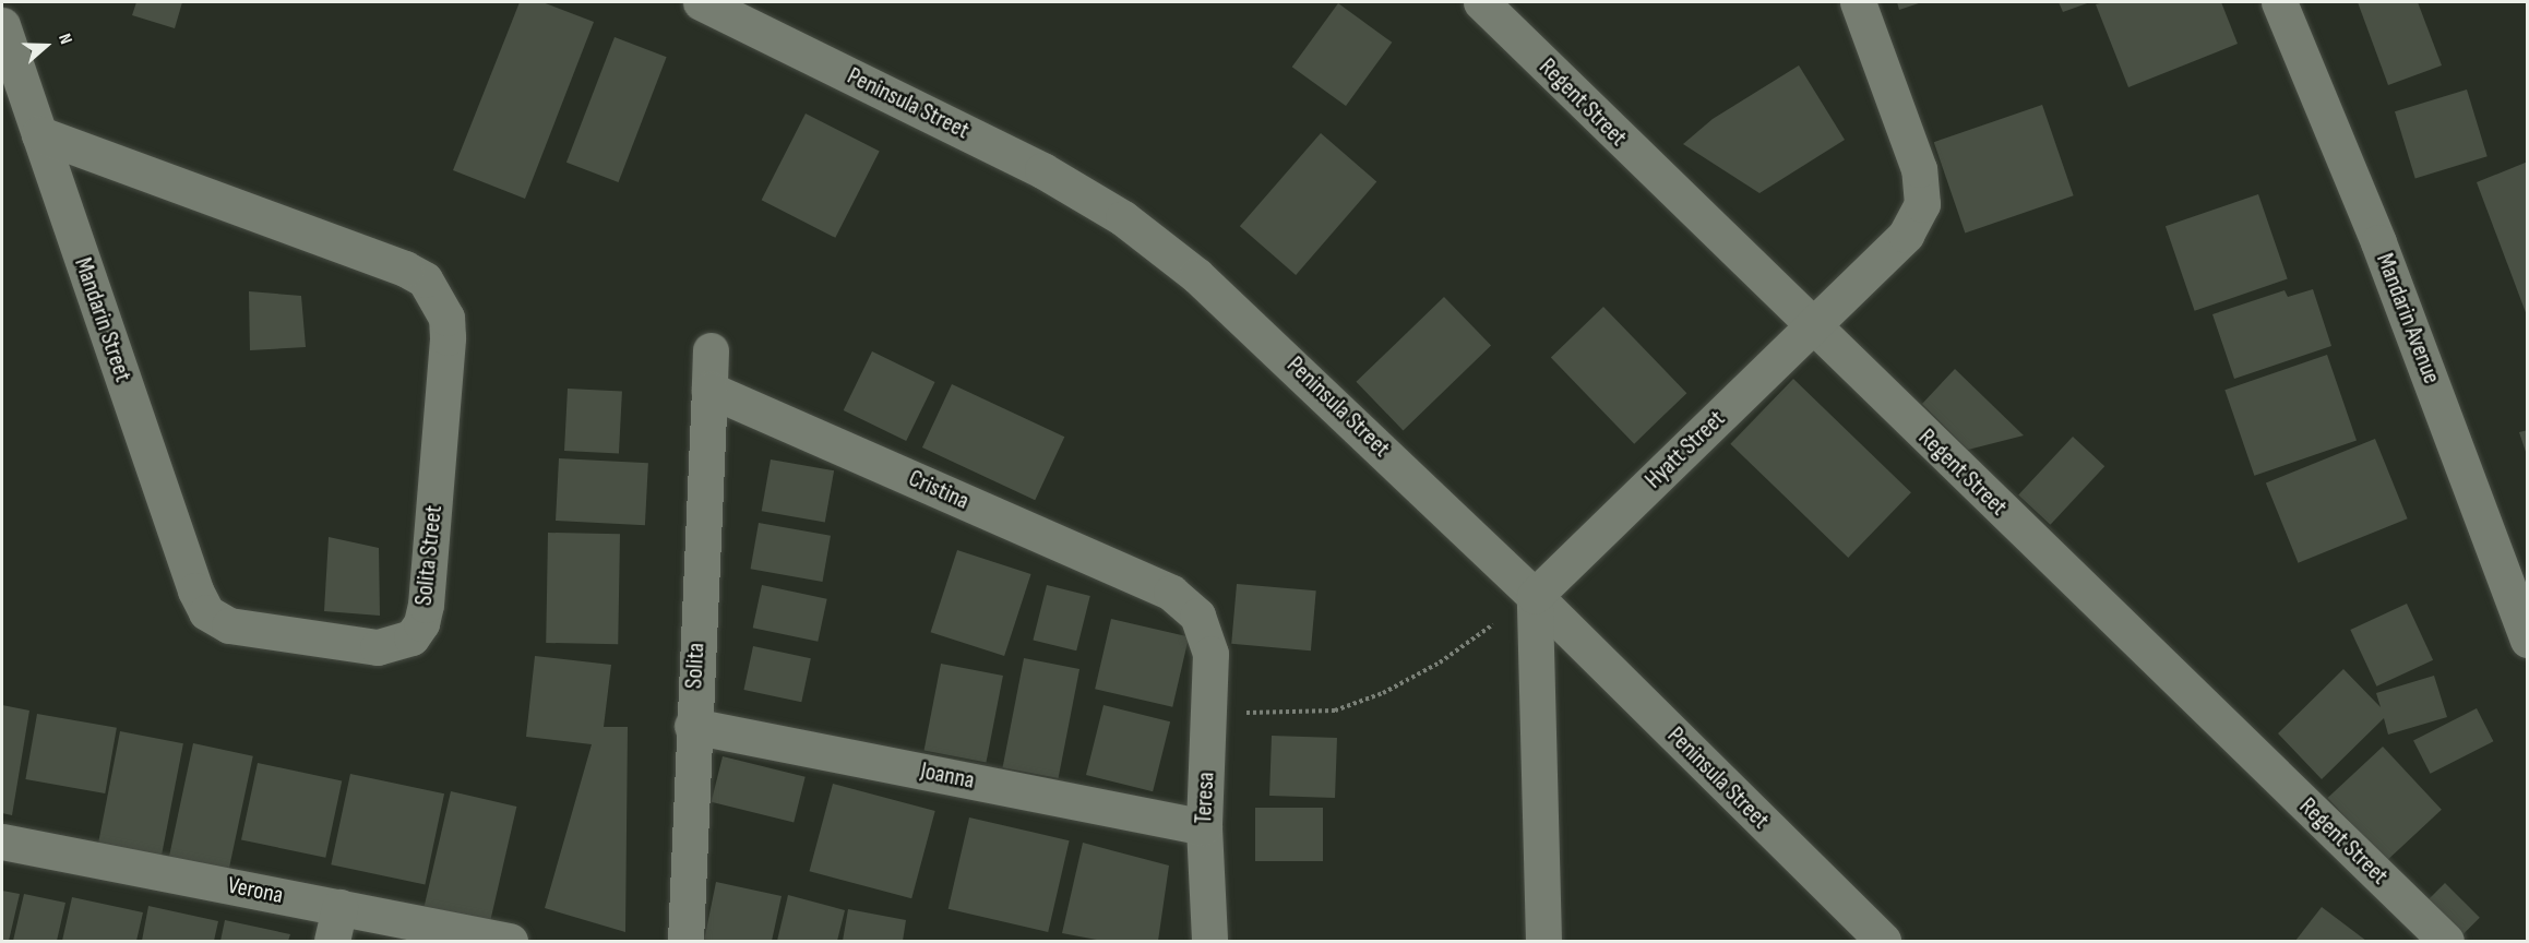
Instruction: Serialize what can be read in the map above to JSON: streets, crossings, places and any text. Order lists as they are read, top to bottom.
{
  "streets": {
    "street": [
      "Regent Street",
      "Peninsula Street",
      "Mandarin Avenue",
      "Mandarin Street",
      "Hyatt Street",
      "Cristina",
      "Solita Street",
      "Solita",
      "Joanna",
      "Teresa",
      "Verona"
    ]
  },
  "crossings": [
    ["Regent Street", "Hyatt Street"],
    ["Peninsula Street", "Hyatt Street"],
    ["Mandarin Street", "Solita Street"],
    ["Cristina", "Solita"],
    ["Cristina", "Teresa"],
    ["Solita", "Joanna"],
    ["Joanna", "Teresa"]
  ],
  "north": "right"
}
